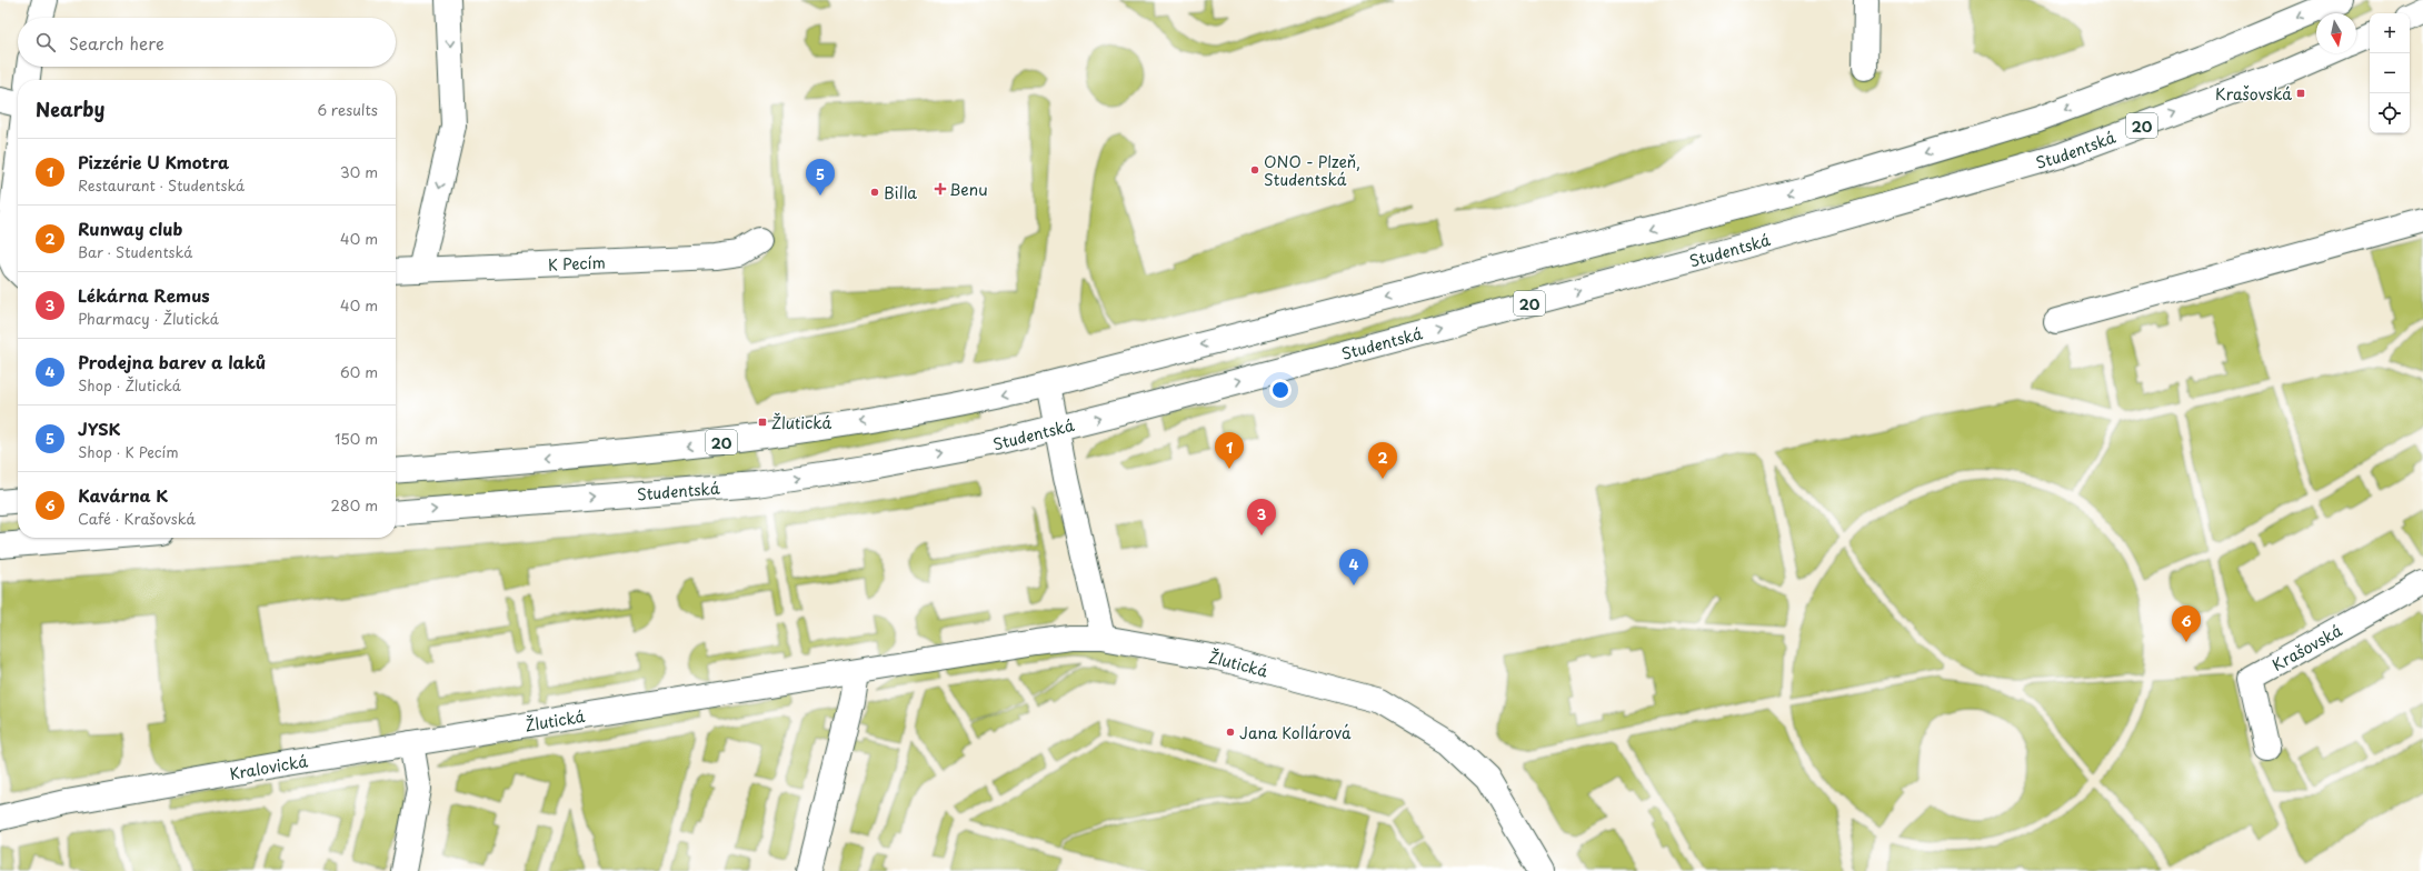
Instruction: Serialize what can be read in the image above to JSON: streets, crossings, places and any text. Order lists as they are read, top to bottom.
{
  "streets": {
    "main road": [
      "20",
      "Studentská",
      "K Pecím",
      "Krašovská",
      "Žlutická",
      "Kralovická"
    ]
  },
  "crossings": [
    ["Žlutická", "Kralovická"]
  ],
  "places": {
    "transit": ["Krašovská", "Žlutická"],
    "other": ["ONO - Plzeň, Studentská", "Billa", "Jana Kollárová"],
    "health": ["Benu"]
  },
  "north": "bottom",
  "page": {
    "map_buttons": ["+", "−"],
    "search": "Search here",
    "heading": ["Nearby", "6 results"],
    "list": [
      {
        "mark": "1",
        "name": "Pizzérie U Kmotra",
        "note": "Restaurant · Studentská",
        "value": "30 m"
      },
      {
        "mark": "2",
        "name": "Runway club",
        "note": "Bar · Studentská",
        "value": "40 m"
      },
      {
        "mark": "3",
        "name": "Lékárna Remus",
        "note": "Pharmacy · Žlutická",
        "value": "40 m"
      },
      {
        "mark": "4",
        "name": "Prodejna barev a laků",
        "note": "Shop · Žlutická",
        "value": "60 m"
      },
      {
        "mark": "5",
        "name": "JYSK",
        "note": "Shop · K Pecím",
        "value": "150 m"
      },
      {
        "mark": "6",
        "name": "Kavárna K",
        "note": "Café · Krašovská",
        "value": "280 m"
      }
    ],
    "pins": [
      "5",
      "1",
      "2",
      "3",
      "4",
      "6"
    ]
  }
}
